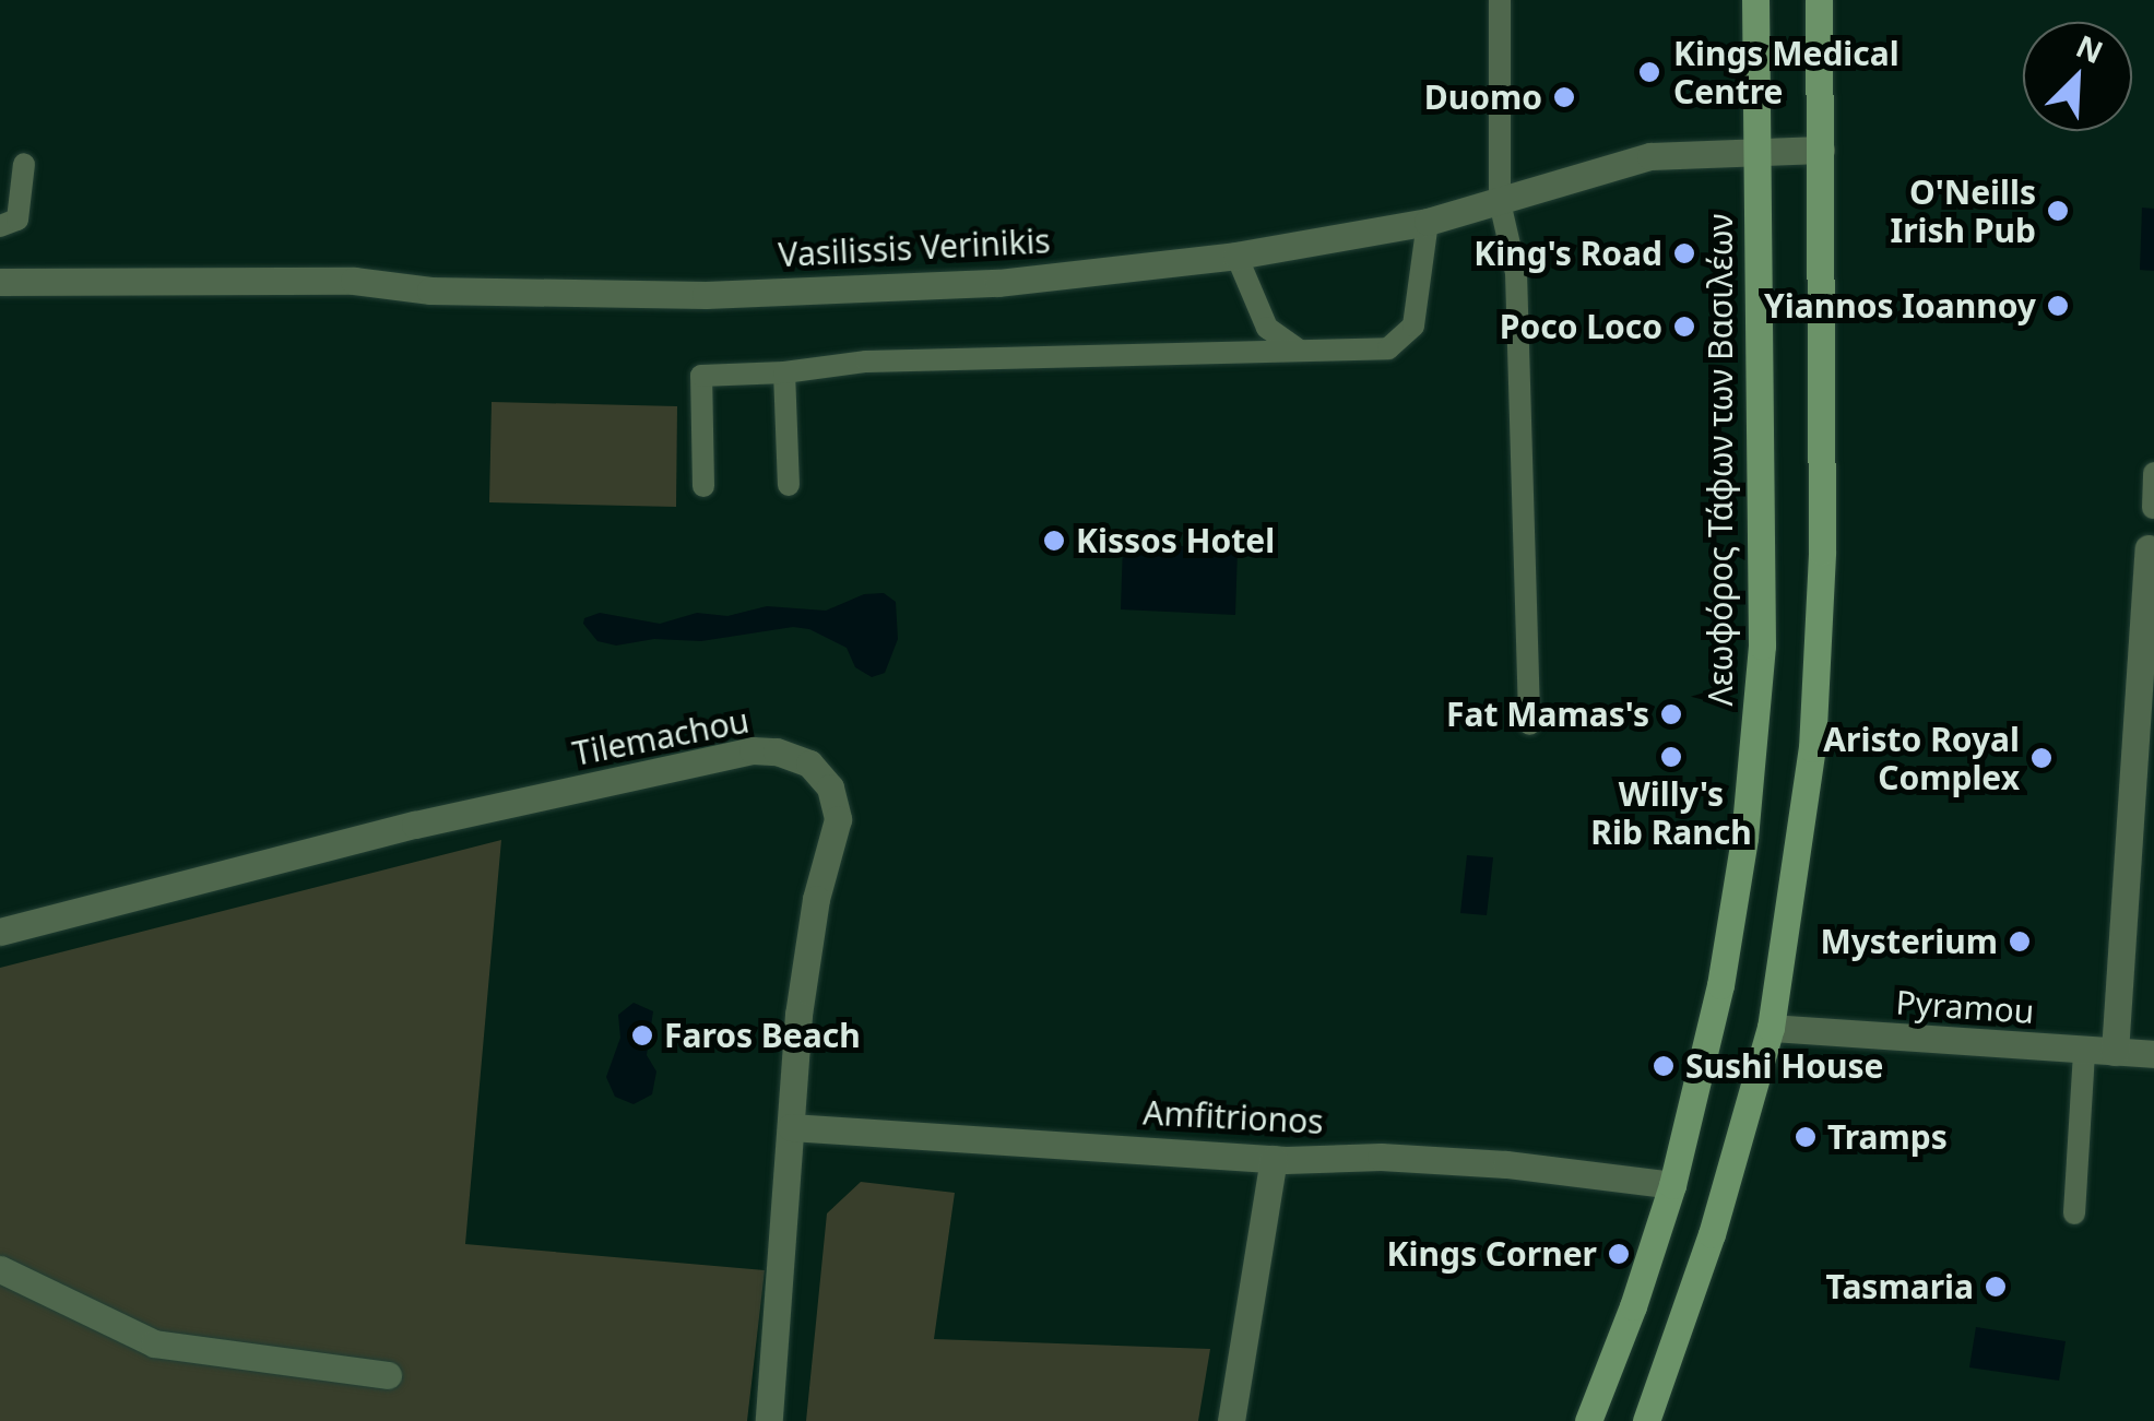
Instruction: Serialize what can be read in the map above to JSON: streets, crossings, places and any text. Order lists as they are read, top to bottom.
{
  "streets": {
    "main road": ["Λεωφόρος Τάφων των Βασιλέων"],
    "street": [
      "Vasilissis Verinikis",
      "Tilemachou",
      "Pyramou",
      "Amfitrionos"
    ]
  },
  "crossings": [
    ["Vasilissis Verinikis", "Λεωφόρος Τάφων των Βασιλέων"],
    ["Λεωφόρος Τάφων των Βασιλέων", "Amfitrionos"],
    ["Tilemachou", "Amfitrionos"]
  ],
  "places": [
    "Kings Medical Centre",
    "Duomo",
    "O'Neills Irish Pub",
    "King's Road",
    "Yiannos Ioannoy",
    "Poco Loco",
    "Kissos Hotel",
    "Fat Mamas's",
    "Willy's Rib Ranch",
    "Aristo Royal Complex",
    "Mysterium",
    "Faros Beach",
    "Sushi House",
    "Tramps",
    "Kings Corner",
    "Tasmaria"
  ],
  "north": "top right"
}
